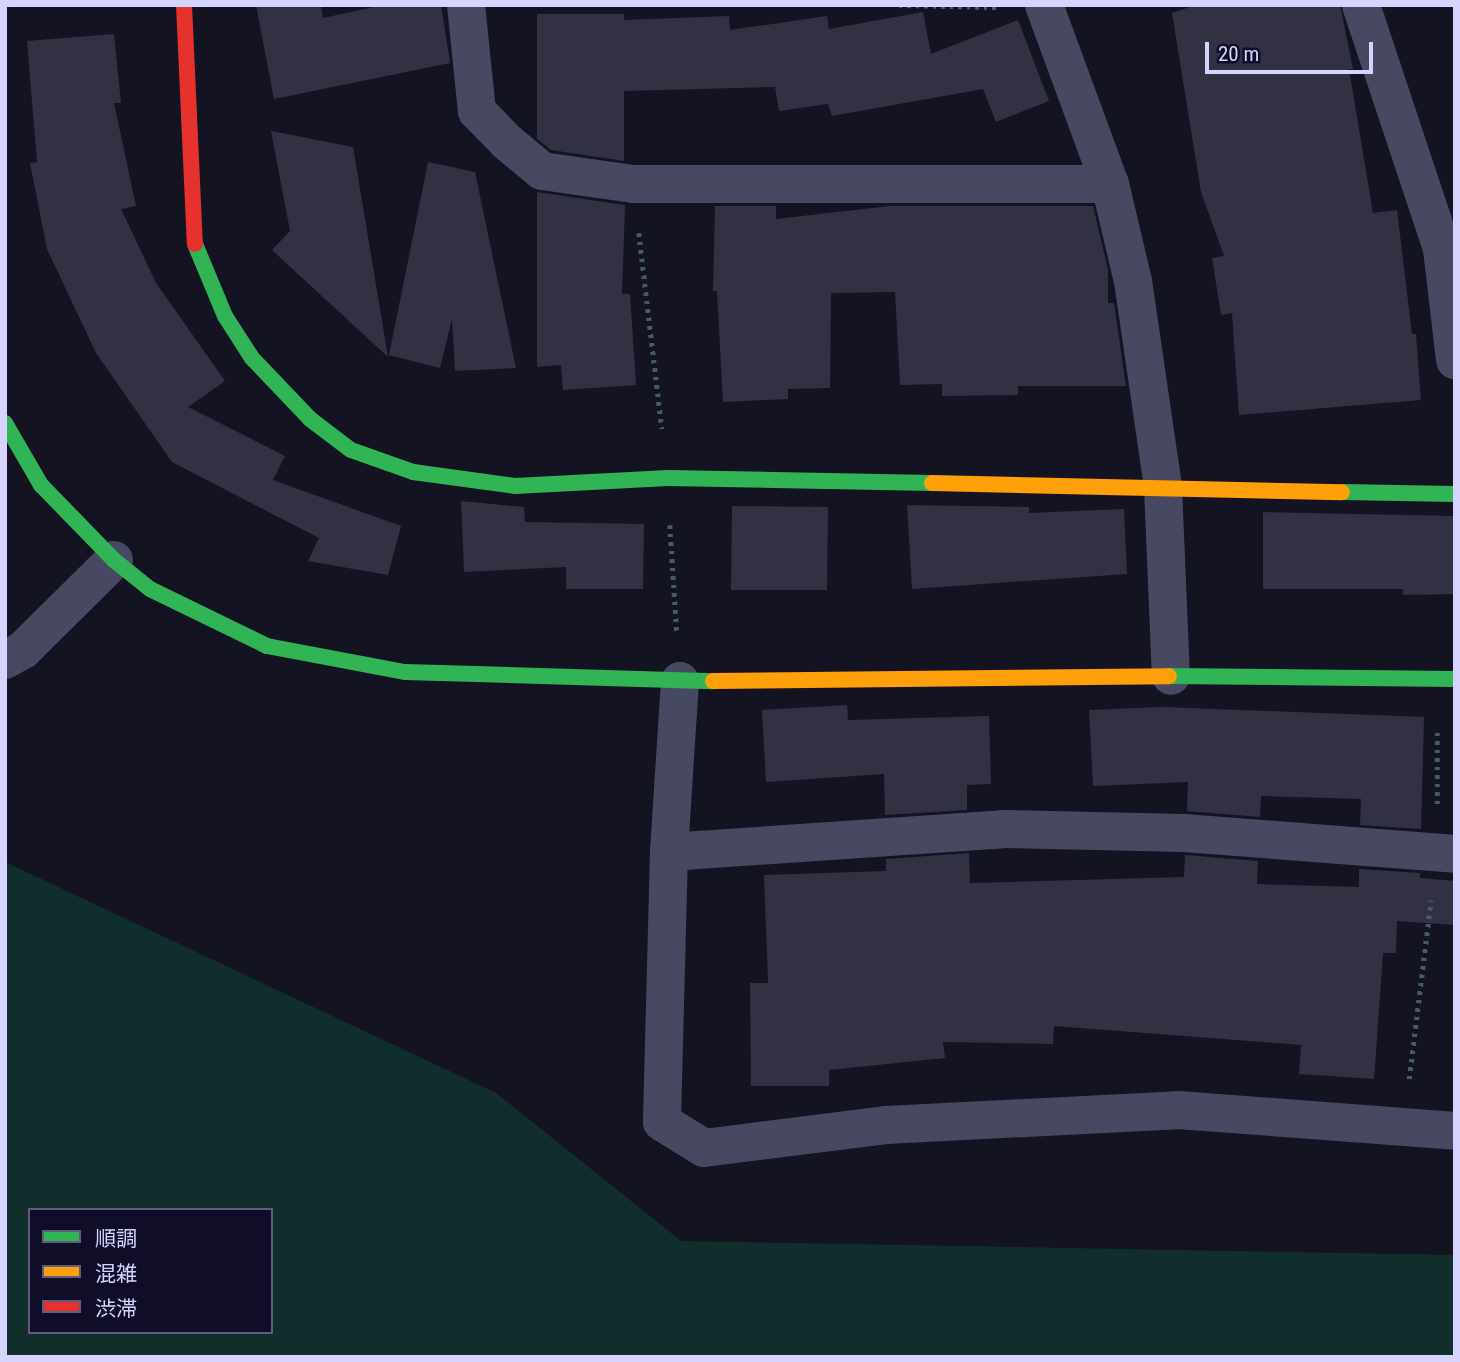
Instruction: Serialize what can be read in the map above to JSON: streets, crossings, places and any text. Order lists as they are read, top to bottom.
{
  "legend": ["順調", "混雑", "渋滞"],
  "scale_bar": "20 m"
}
